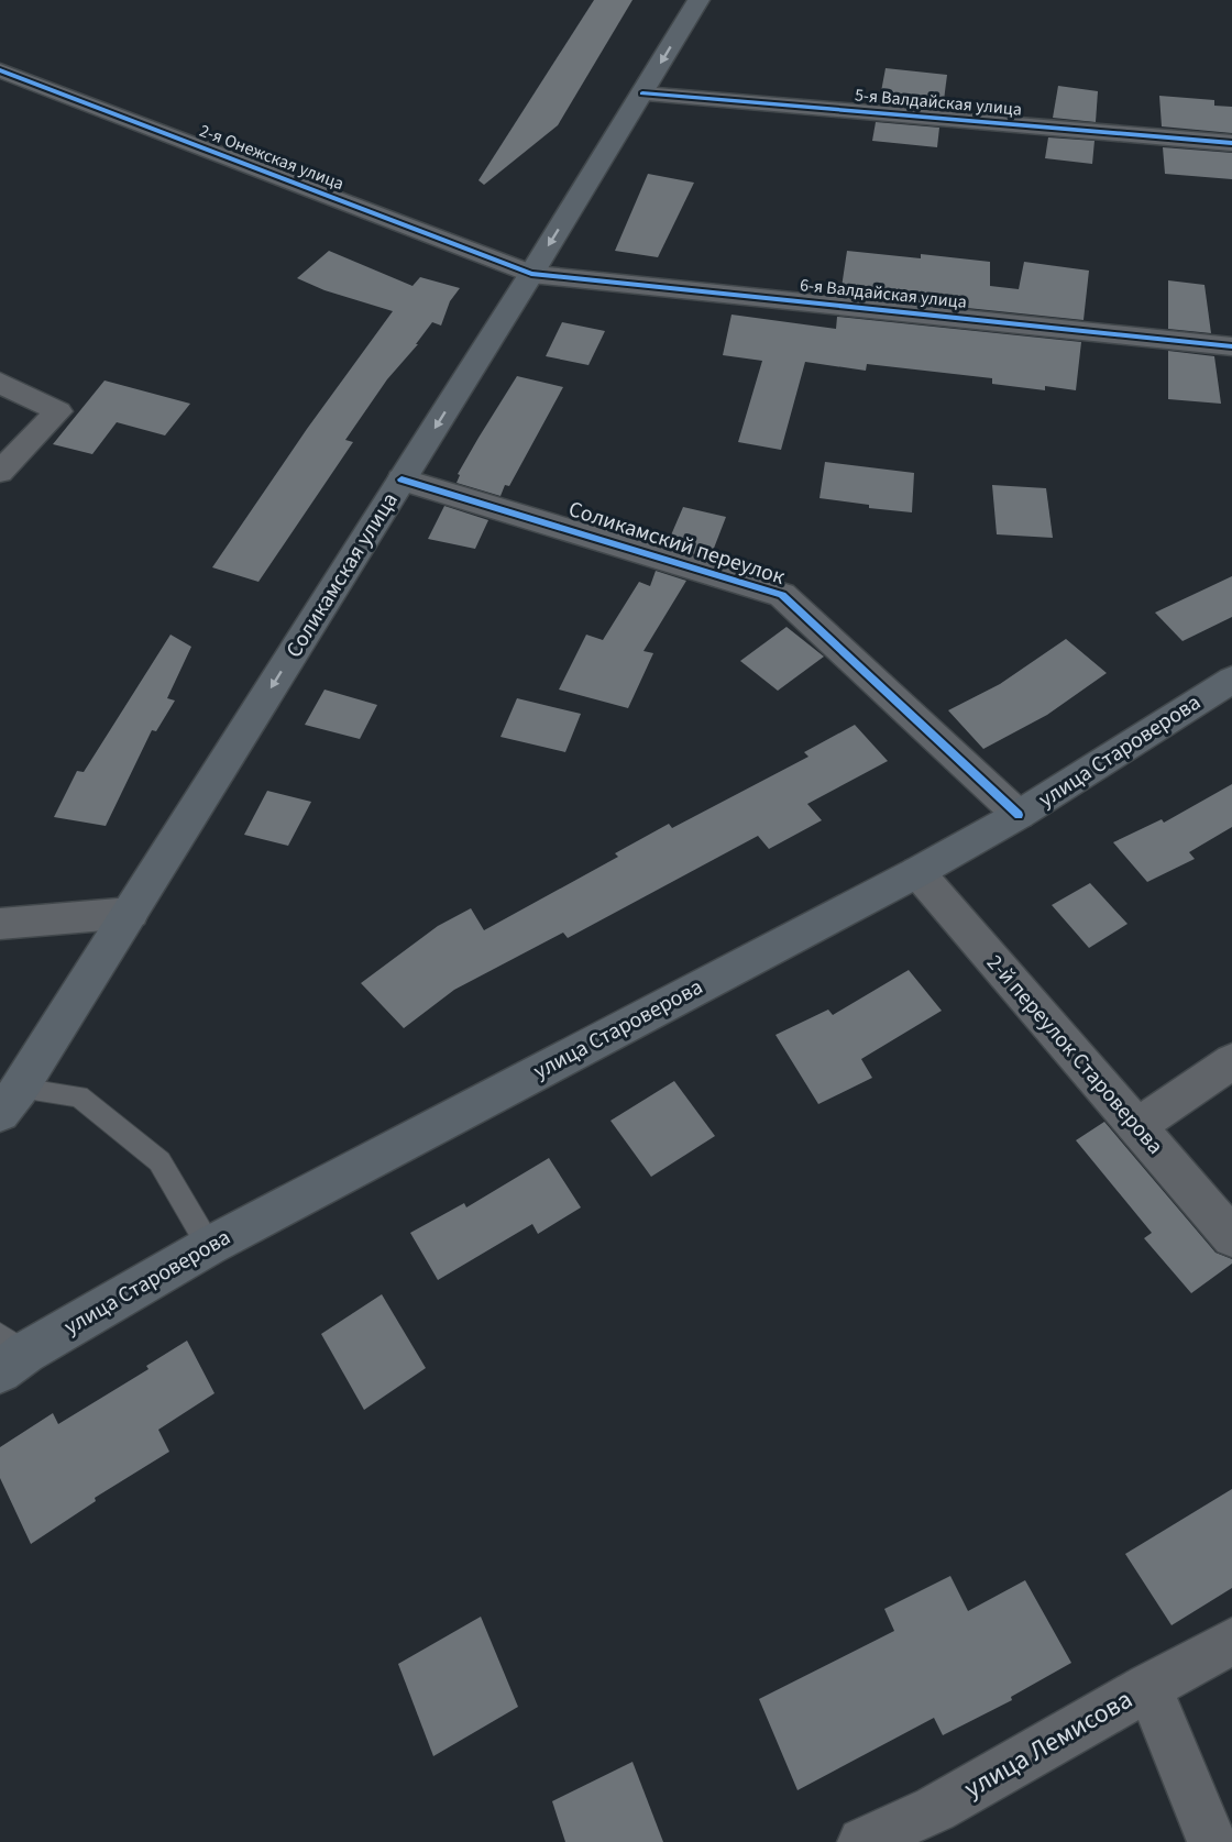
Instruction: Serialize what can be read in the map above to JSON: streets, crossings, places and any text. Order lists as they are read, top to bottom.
{
  "streets": {
    "main road": ["Соликамская улица", "улица Староверова"],
    "street": [
      "5-я Валдайская улица",
      "2-я Онежская улица",
      "6-я Валдайская улица",
      "Соликамский переулок",
      "2-й переулок Староверова",
      "улица Лемисова"
    ]
  },
  "crossings": [
    ["5-я Валдайская улица", "Соликамская улица"],
    ["2-я Онежская улица", "6-я Валдайская улица"],
    ["2-я Онежская улица", "Соликамская улица"],
    ["6-я Валдайская улица", "Соликамская улица"],
    ["Соликамский переулок", "Соликамская улица"],
    ["Соликамский переулок", "улица Староверова"],
    ["улица Староверова", "2-й переулок Староверова"]
  ],
  "one_way": ["Соликамская улица"]
}
